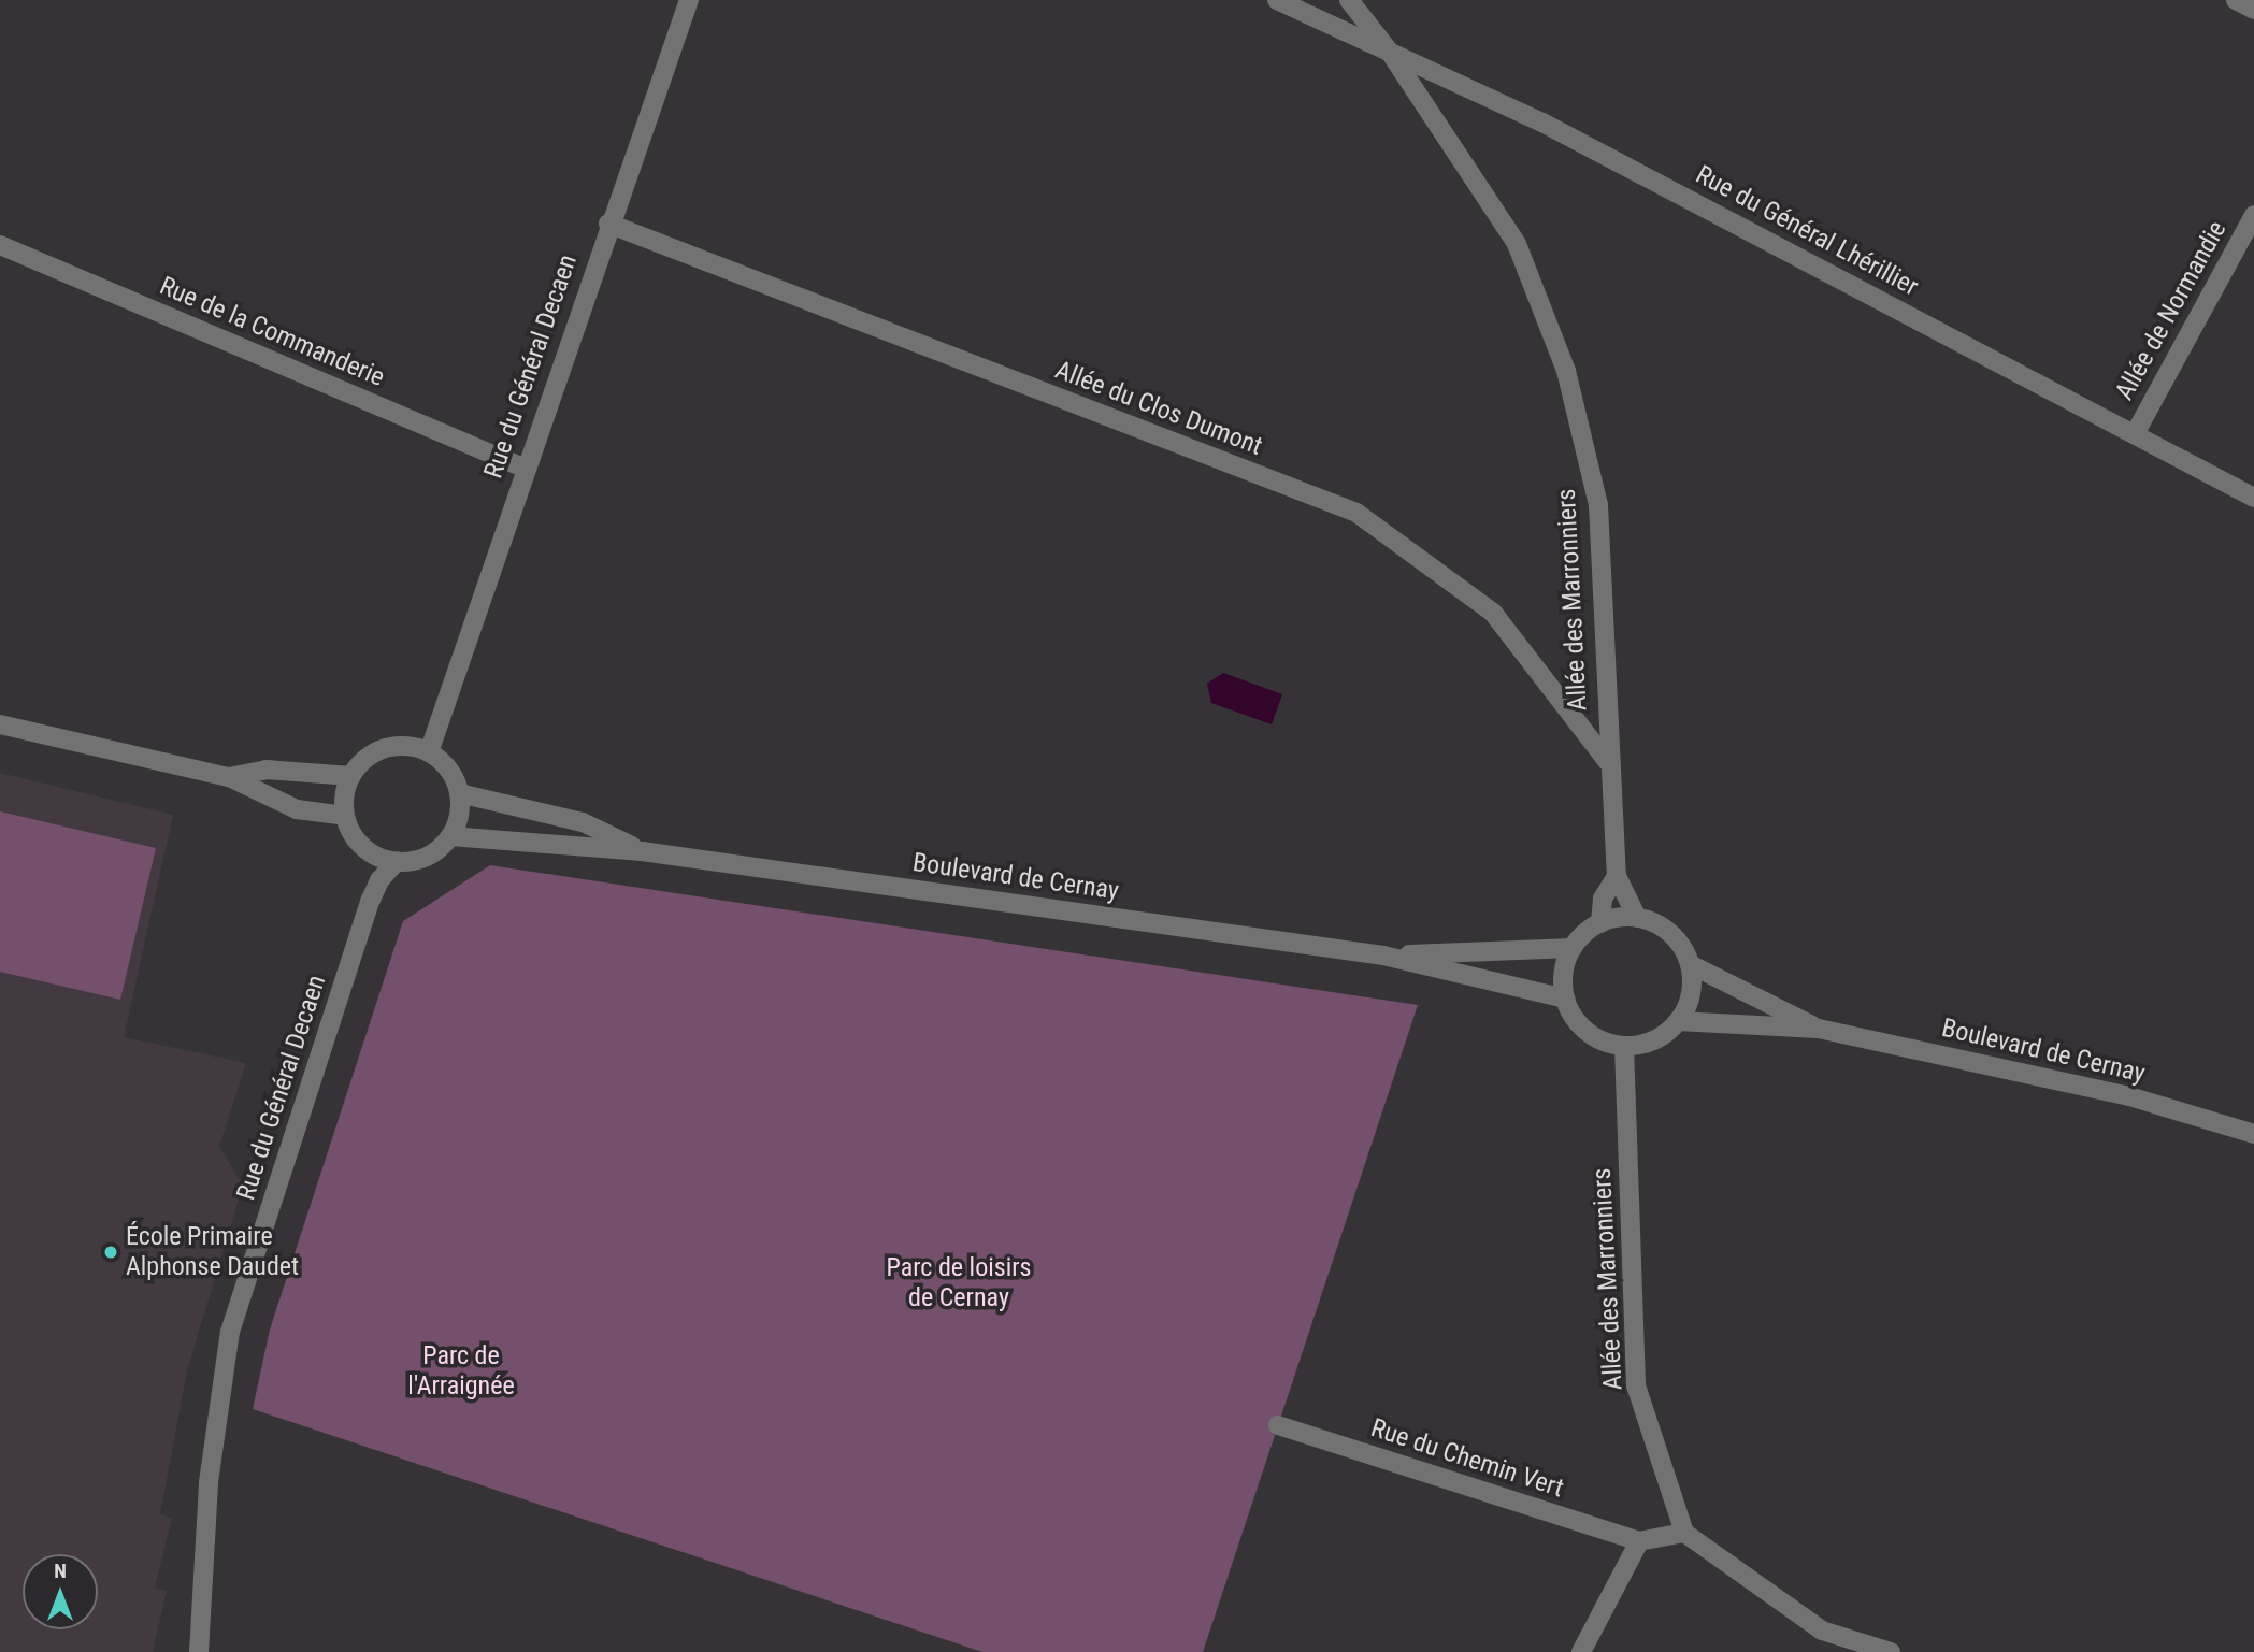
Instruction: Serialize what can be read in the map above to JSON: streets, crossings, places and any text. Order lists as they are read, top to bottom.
{
  "streets": {
    "street": [
      "Rue du Général Lhérillier",
      "Allée de Normandie",
      "Rue de la Commanderie",
      "Rue du Général Decaen",
      "Allée du Clos Dumont",
      "Allée des Marronniers",
      "Boulevard de Cernay",
      "Rue du Chemin Vert"
    ]
  },
  "crossings": [
    ["Rue du Général Lhérillier", "Allée de Normandie"],
    ["Rue du Général Lhérillier", "Allée des Marronniers"],
    ["Rue de la Commanderie", "Rue du Général Decaen"],
    ["Rue du Général Decaen", "Allée du Clos Dumont"],
    ["Rue du Général Decaen", "Boulevard de Cernay"],
    ["Allée du Clos Dumont", "Allée des Marronniers"],
    ["Allée des Marronniers", "Boulevard de Cernay"]
  ],
  "parks": ["Parc de loisirs de Cernay", "Parc de l'Arraignée"],
  "places": ["École Primaire Alphonse Daudet"],
  "north": "top"
}
